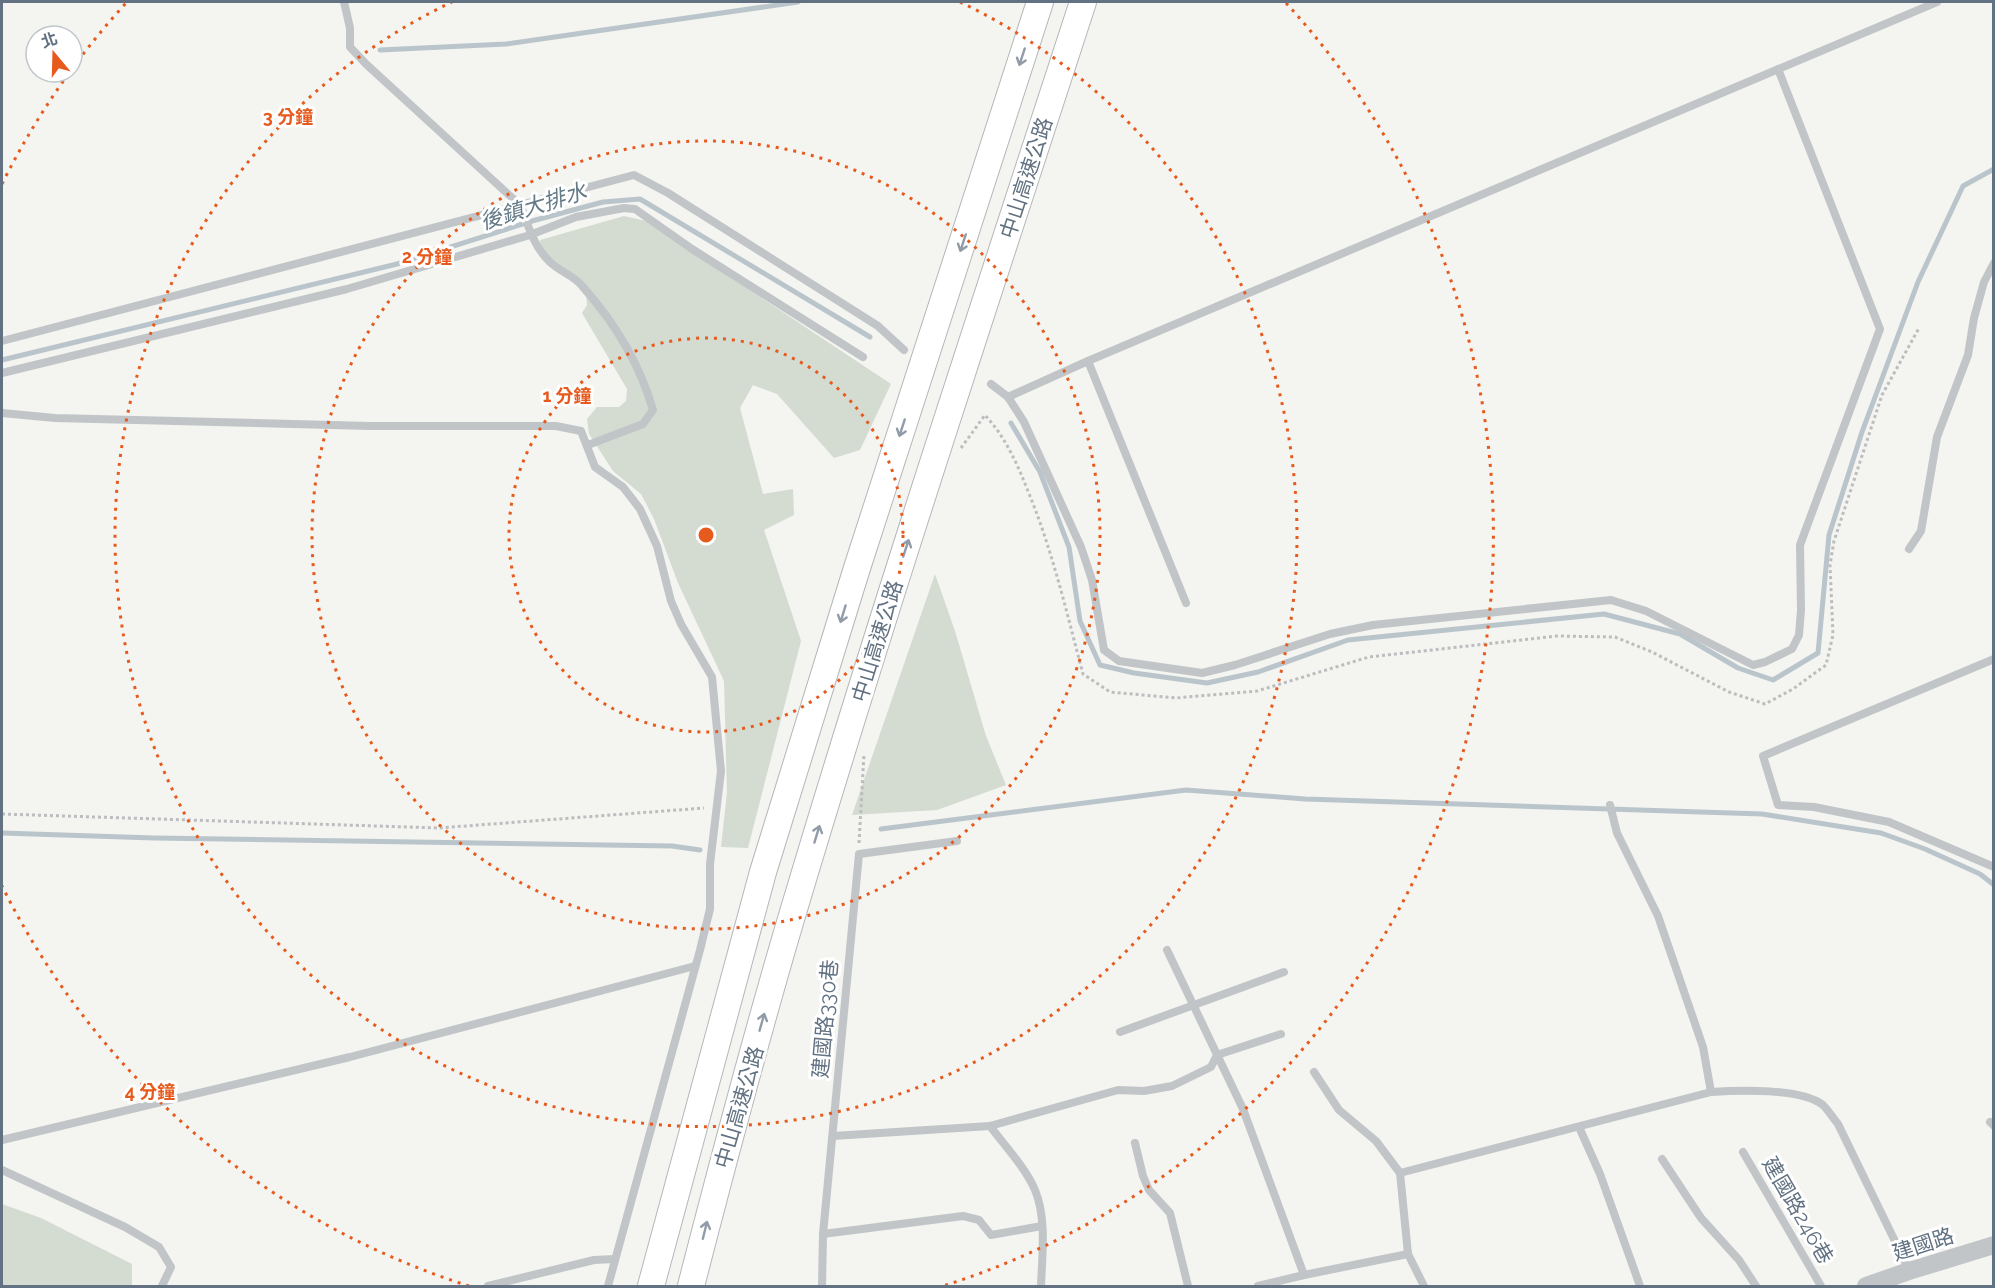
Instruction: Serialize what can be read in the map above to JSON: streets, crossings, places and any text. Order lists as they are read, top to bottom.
{
  "streets": {
    "highway": ["中山高速公路"],
    "street": ["建國路"],
    "lane": ["建國路330巷", "建國路246巷"]
  },
  "water": ["後鎮大排水"],
  "north": "top",
  "rings": [
    "3 分鐘",
    "2 分鐘",
    "1 分鐘",
    "4 分鐘"
  ]
}
